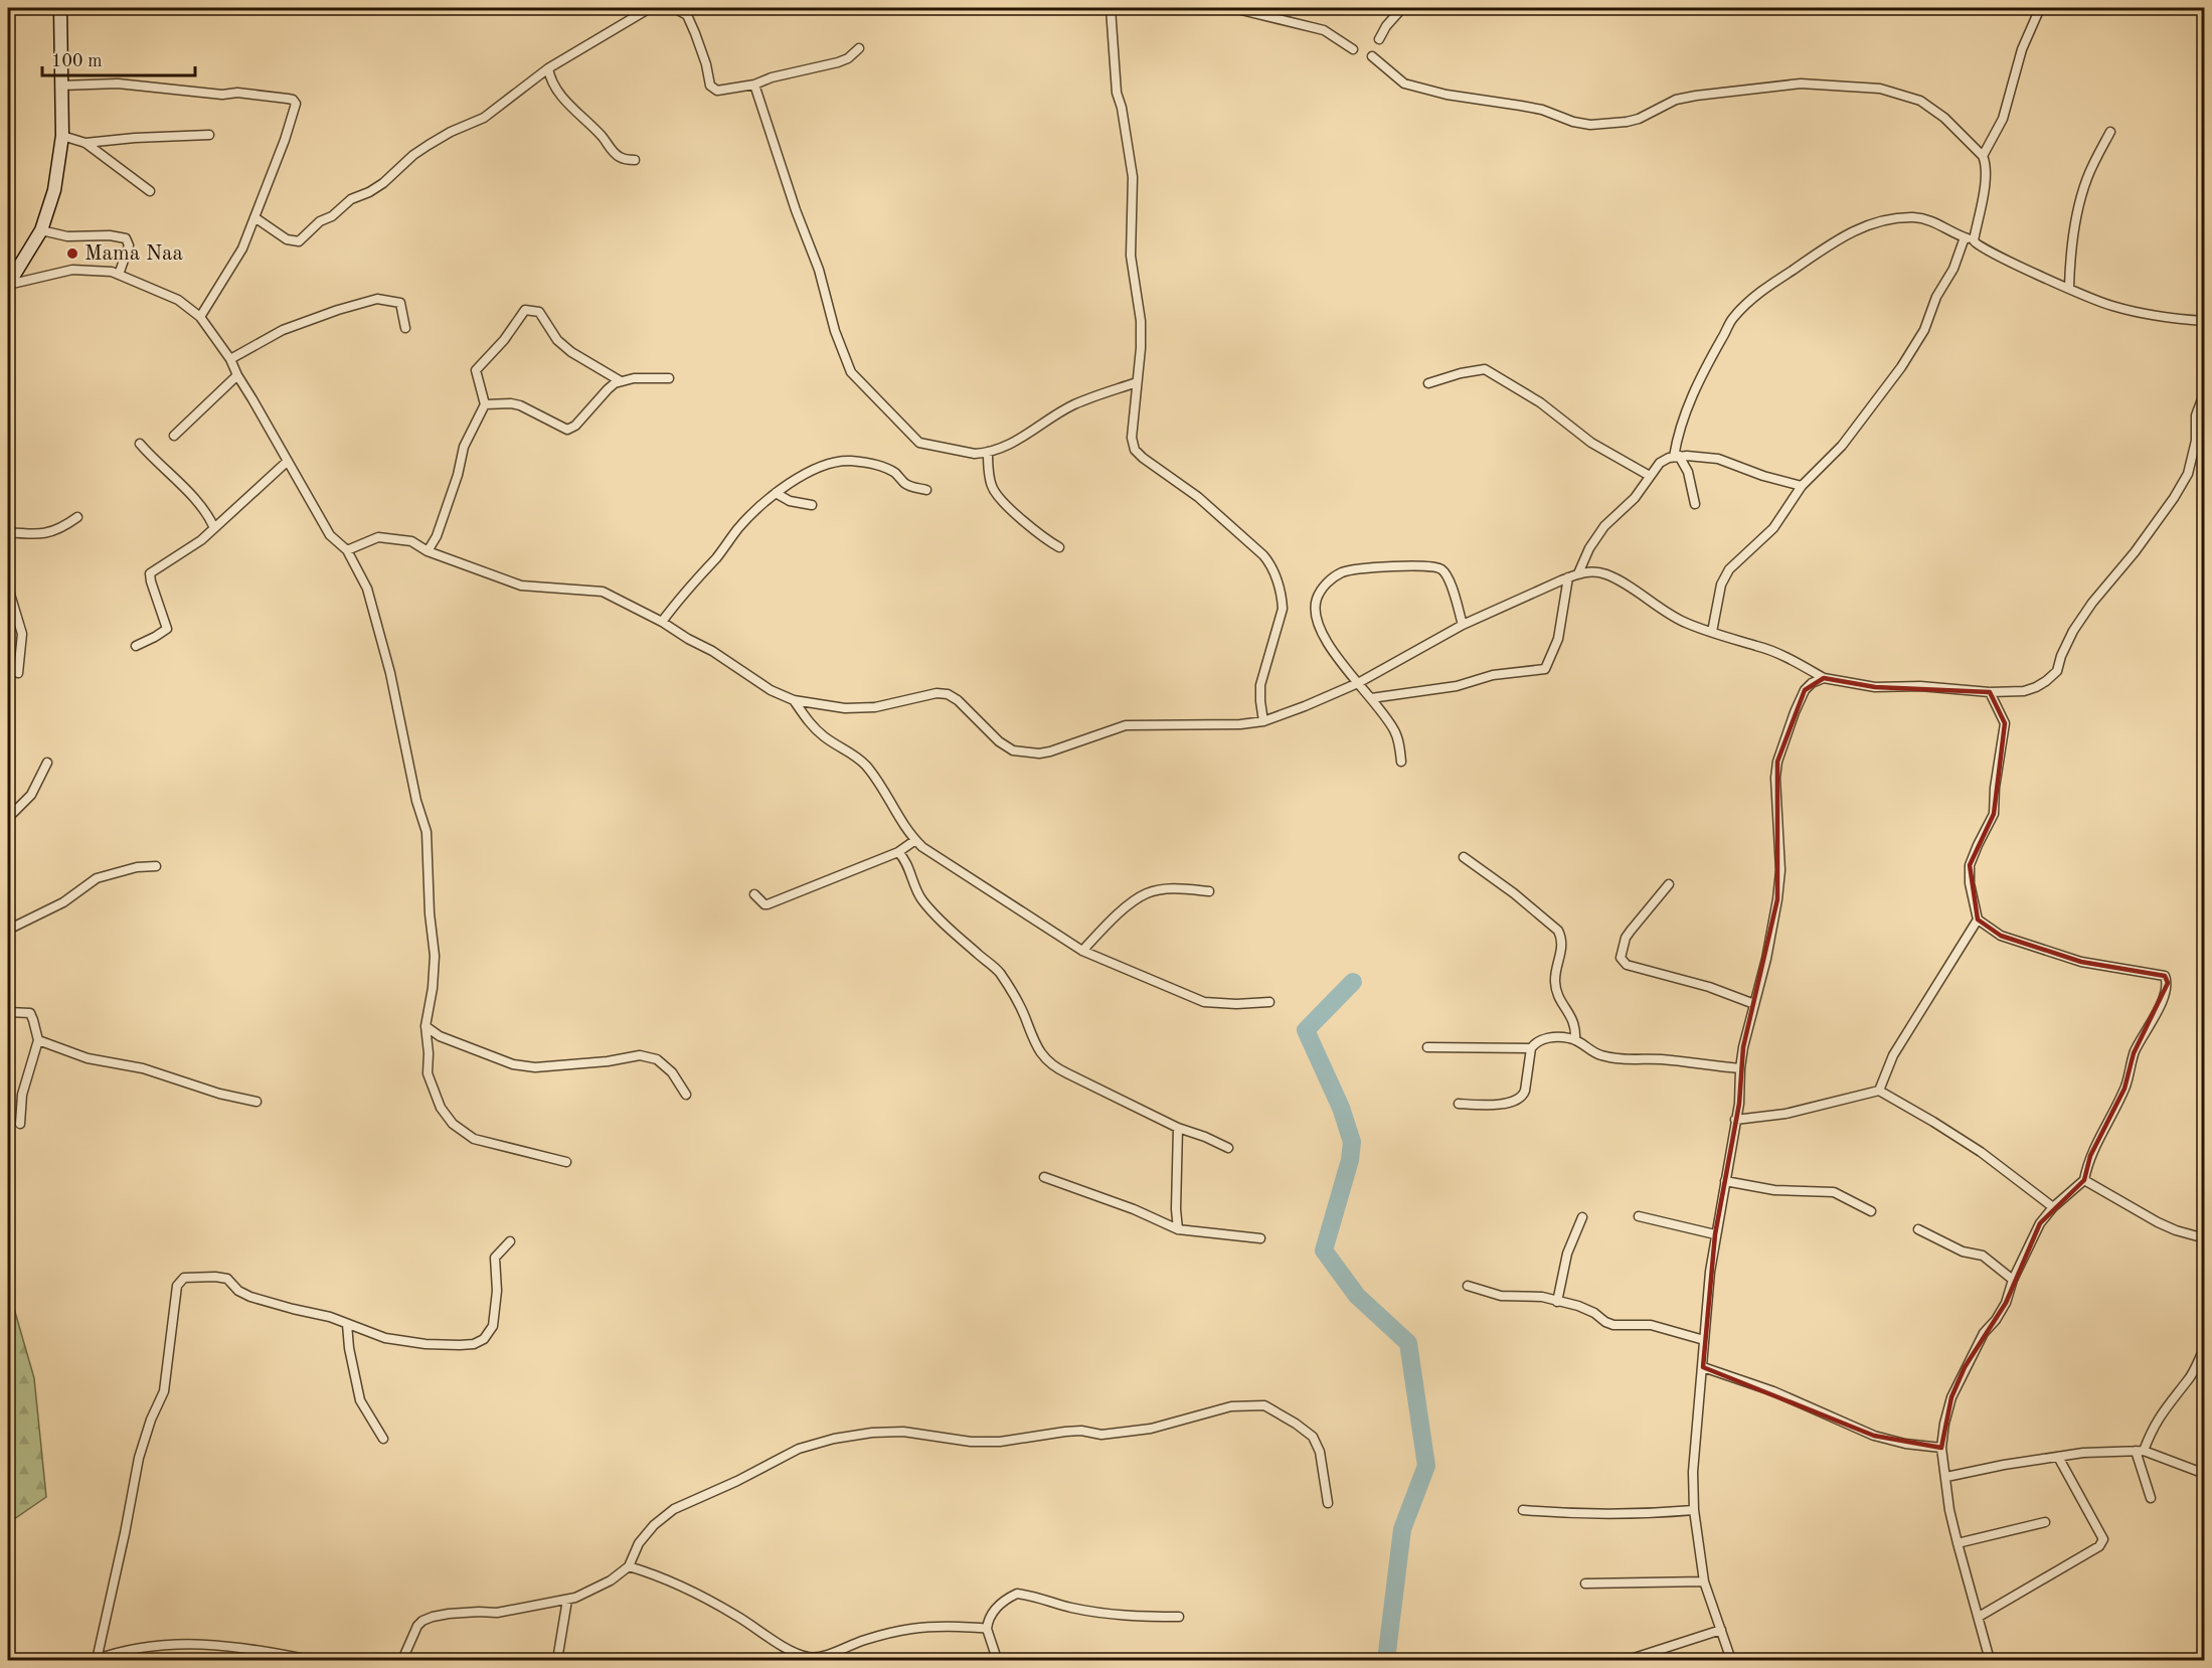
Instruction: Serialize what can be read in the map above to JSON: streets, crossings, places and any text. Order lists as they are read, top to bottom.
{
  "places": ["Mama Naa"],
  "scale_bar": "100 m"
}
